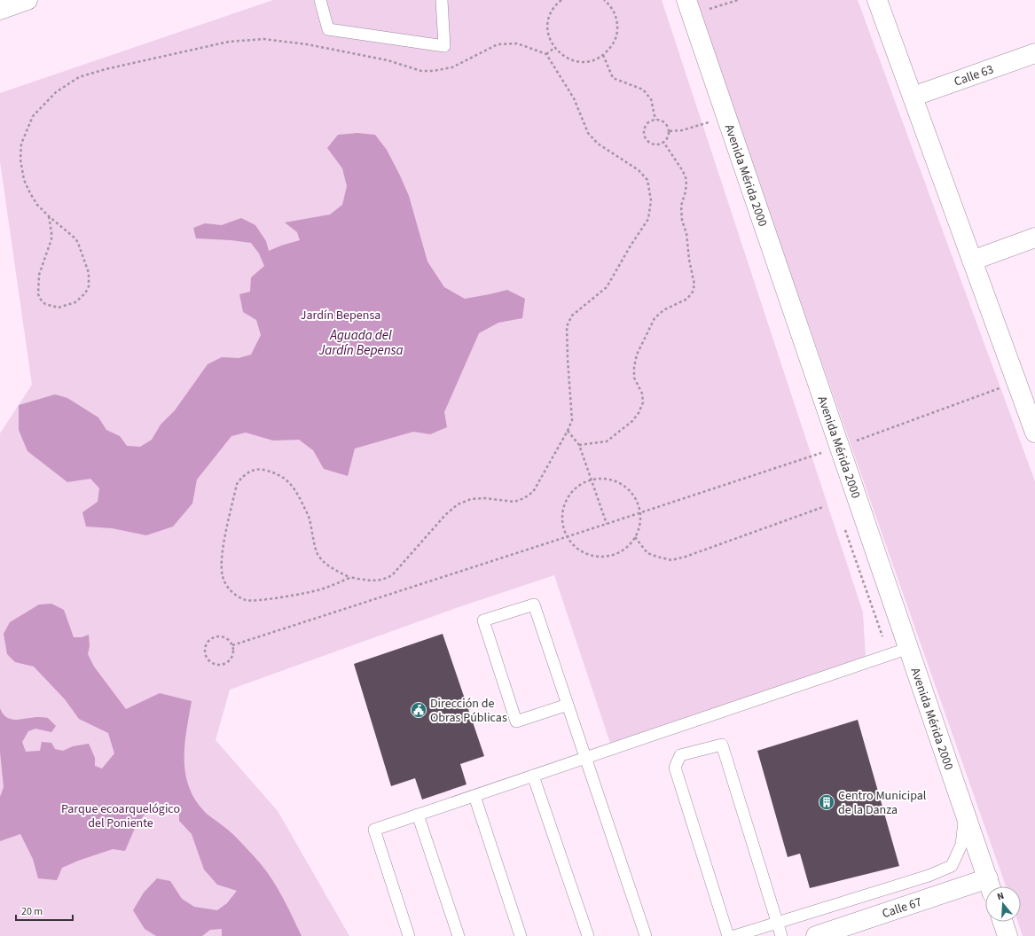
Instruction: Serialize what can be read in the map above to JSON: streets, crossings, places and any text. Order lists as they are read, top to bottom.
{
  "streets": {
    "main road": ["Calle 63", "Avenida Mérida 2000", "Calle 67"]
  },
  "water": ["Aguada del Jardín Bepensa"],
  "parks": ["Jardín Bepensa", "Parque ecoarquelógico del Poniente"],
  "places": {
    "public building": ["Dirección de Obras Públicas"],
    "building": ["Centro Municipal de la Danza"]
  },
  "scale_bar": "20 m",
  "north": "top"
}
